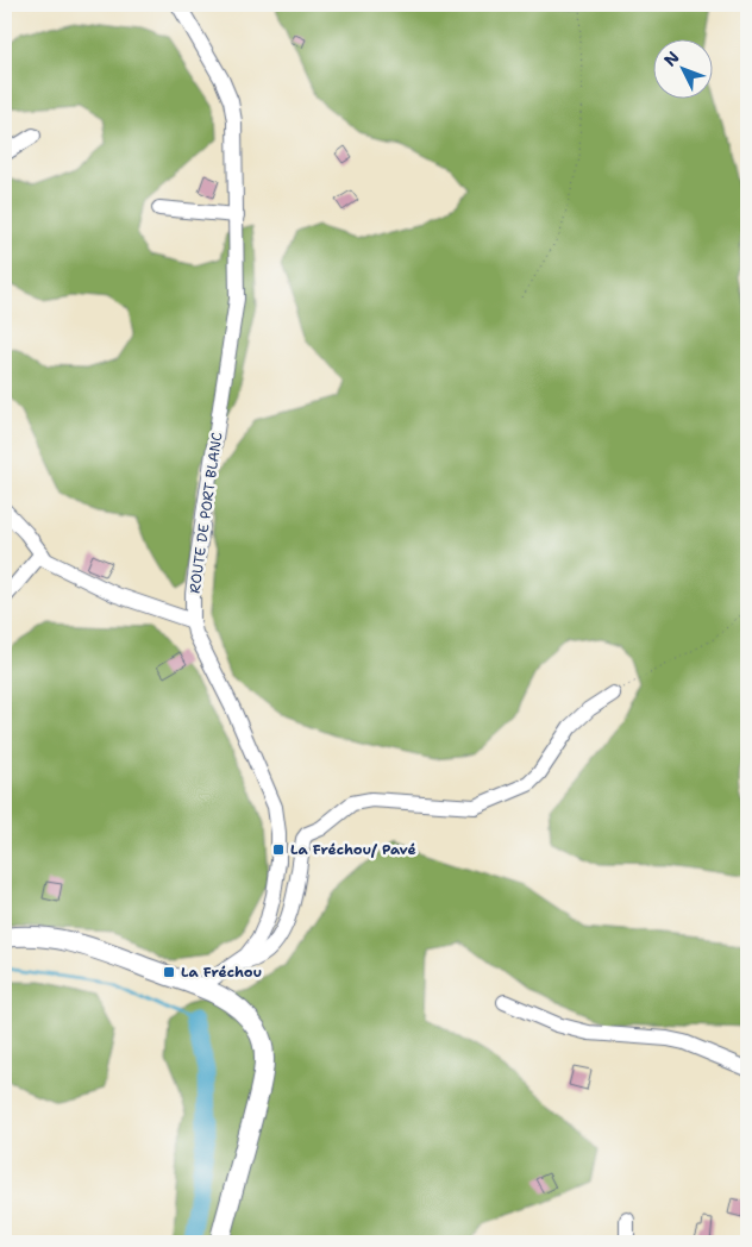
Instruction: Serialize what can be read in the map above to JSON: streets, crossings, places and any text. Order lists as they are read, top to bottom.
{
  "streets": {
    "street": ["ROUTE DE PORT BLANC"]
  },
  "places": {
    "transit": ["La Fréchou/ Pavé", "La Fréchou"]
  },
  "north": "top left"
}
